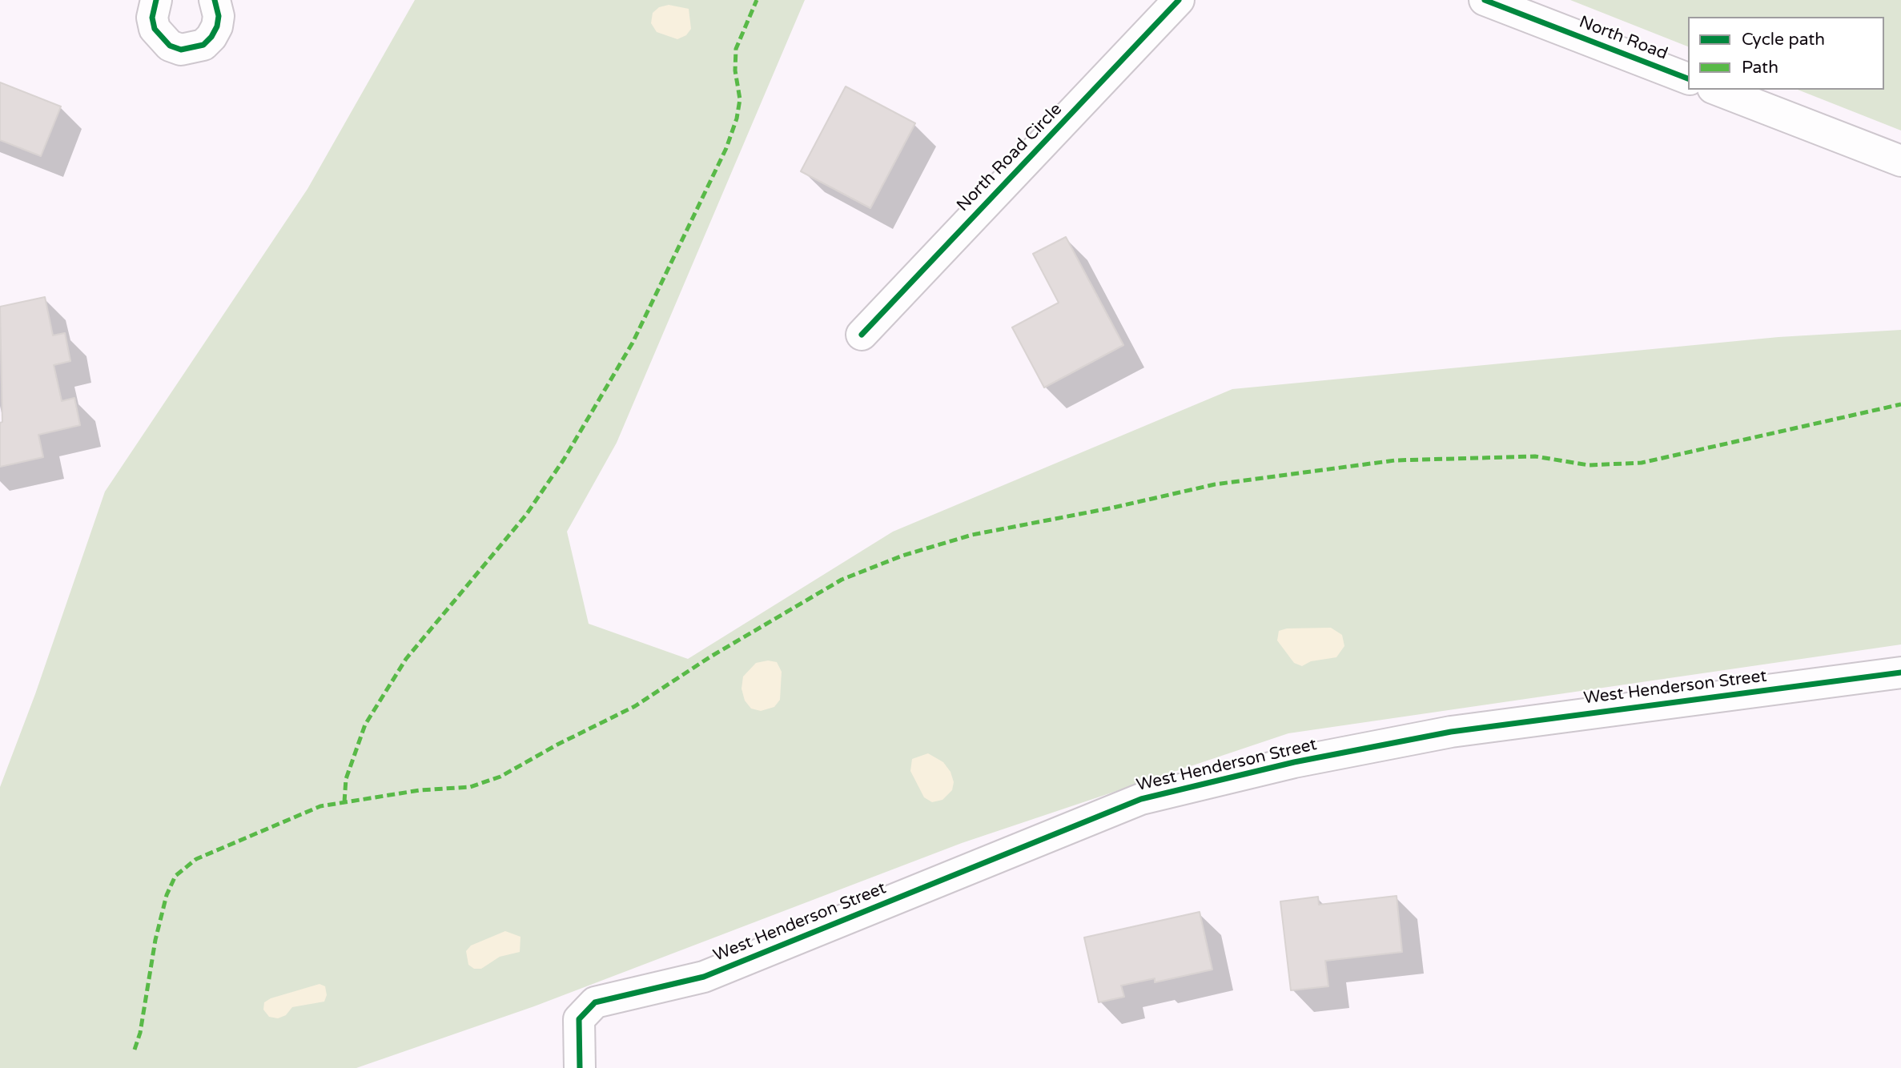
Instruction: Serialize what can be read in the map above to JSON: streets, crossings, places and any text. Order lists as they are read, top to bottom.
{
  "streets": {
    "street": ["North Road", "North Road Circle", "West Henderson Street"]
  },
  "legend": ["Cycle path", "Path"]
}
